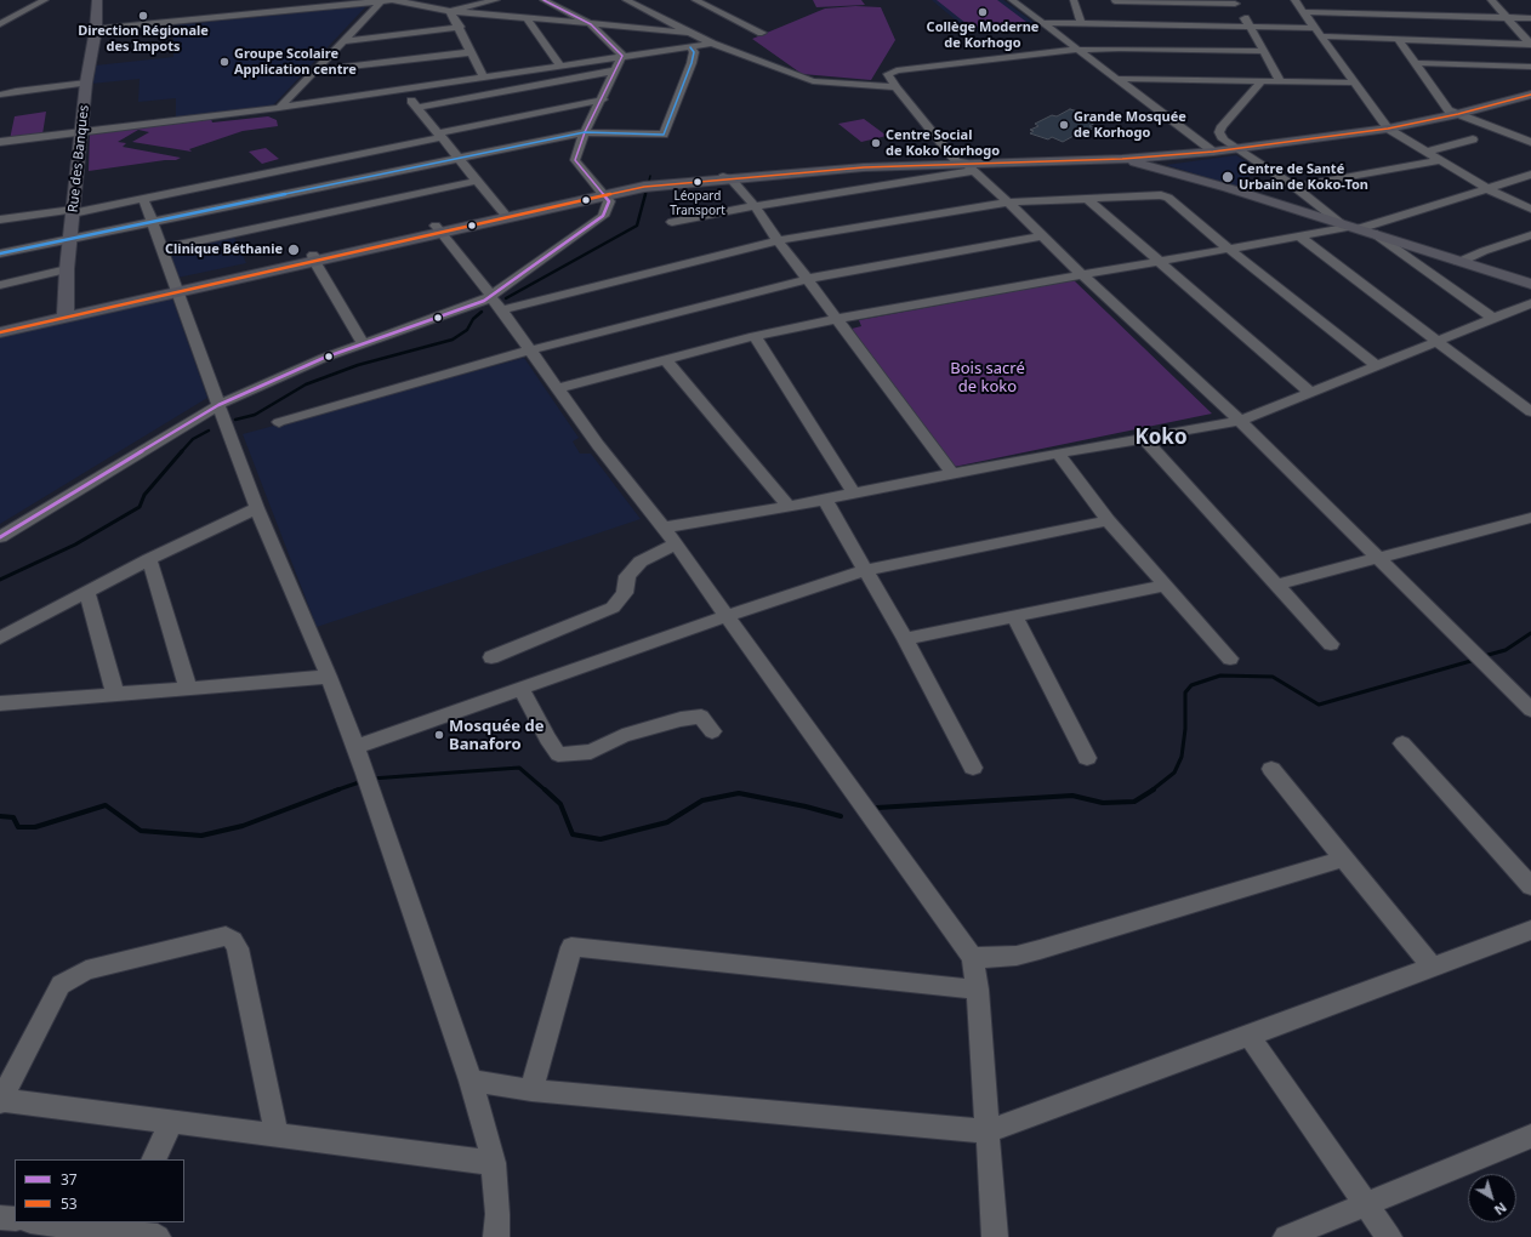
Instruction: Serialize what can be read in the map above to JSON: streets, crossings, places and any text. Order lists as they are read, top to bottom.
{
  "streets": {
    "main road": ["Rue des Banques"]
  },
  "districts": ["Koko"],
  "parks": ["Bois sacré de koko"],
  "places": [
    "Collège Moderne de Korhogo",
    "Direction Régionale des Impots",
    "Groupe Scolaire Application centre",
    "Grande Mosquée de Korhogo",
    "Centre Social de Koko Korhogo",
    "Centre de Santé Urbain de Koko-Ton",
    "Léopard Transport",
    "Clinique Béthanie",
    "Mosquée de Banaforo"
  ],
  "lines": ["transit line 37", "transit line 53"],
  "legend": ["37", "53"],
  "north": "bottom right"
}
